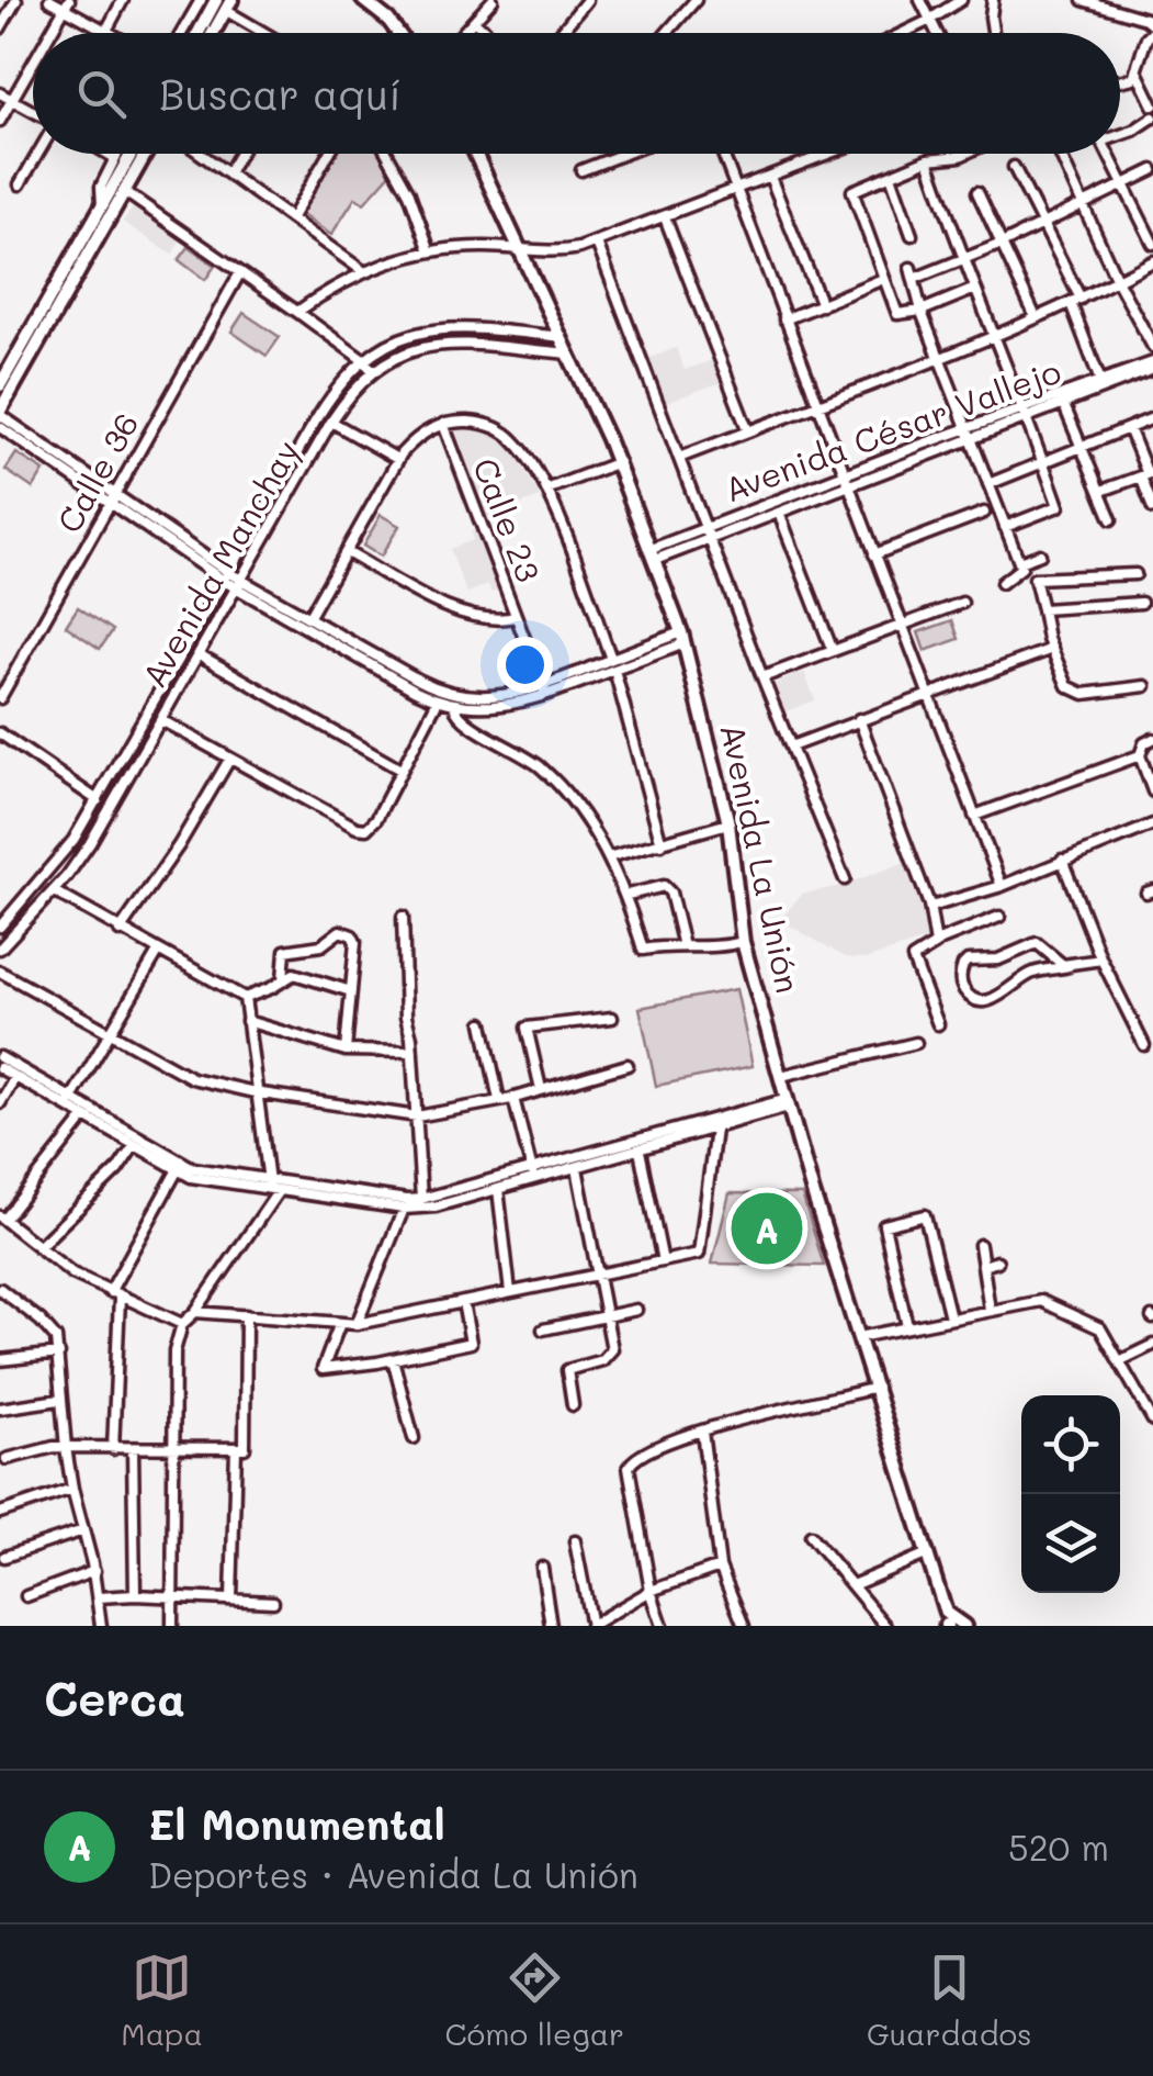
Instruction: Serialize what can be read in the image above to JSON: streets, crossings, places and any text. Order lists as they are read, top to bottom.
{
  "streets": {
    "main road": ["Avenida La Unión"],
    "street": [
      "Avenida César Vallejo",
      "Calle 36",
      "Calle 23",
      "Avenida Manchay"
    ]
  },
  "crossings": [
    ["Avenida César Vallejo", "Avenida La Unión"],
    ["Avenida Manchay", "Avenida La Unión"]
  ],
  "page": {
    "search": "Buscar aquí",
    "pins": "A",
    "heading": "Cerca",
    "list": [
      {
        "mark": "A",
        "name": "El Monumental",
        "note": "Deportes · Avenida La Unión",
        "value": "520 m"
      }
    ],
    "nav": ["Mapa", "Cómo llegar", "Guardados"]
  }
}
